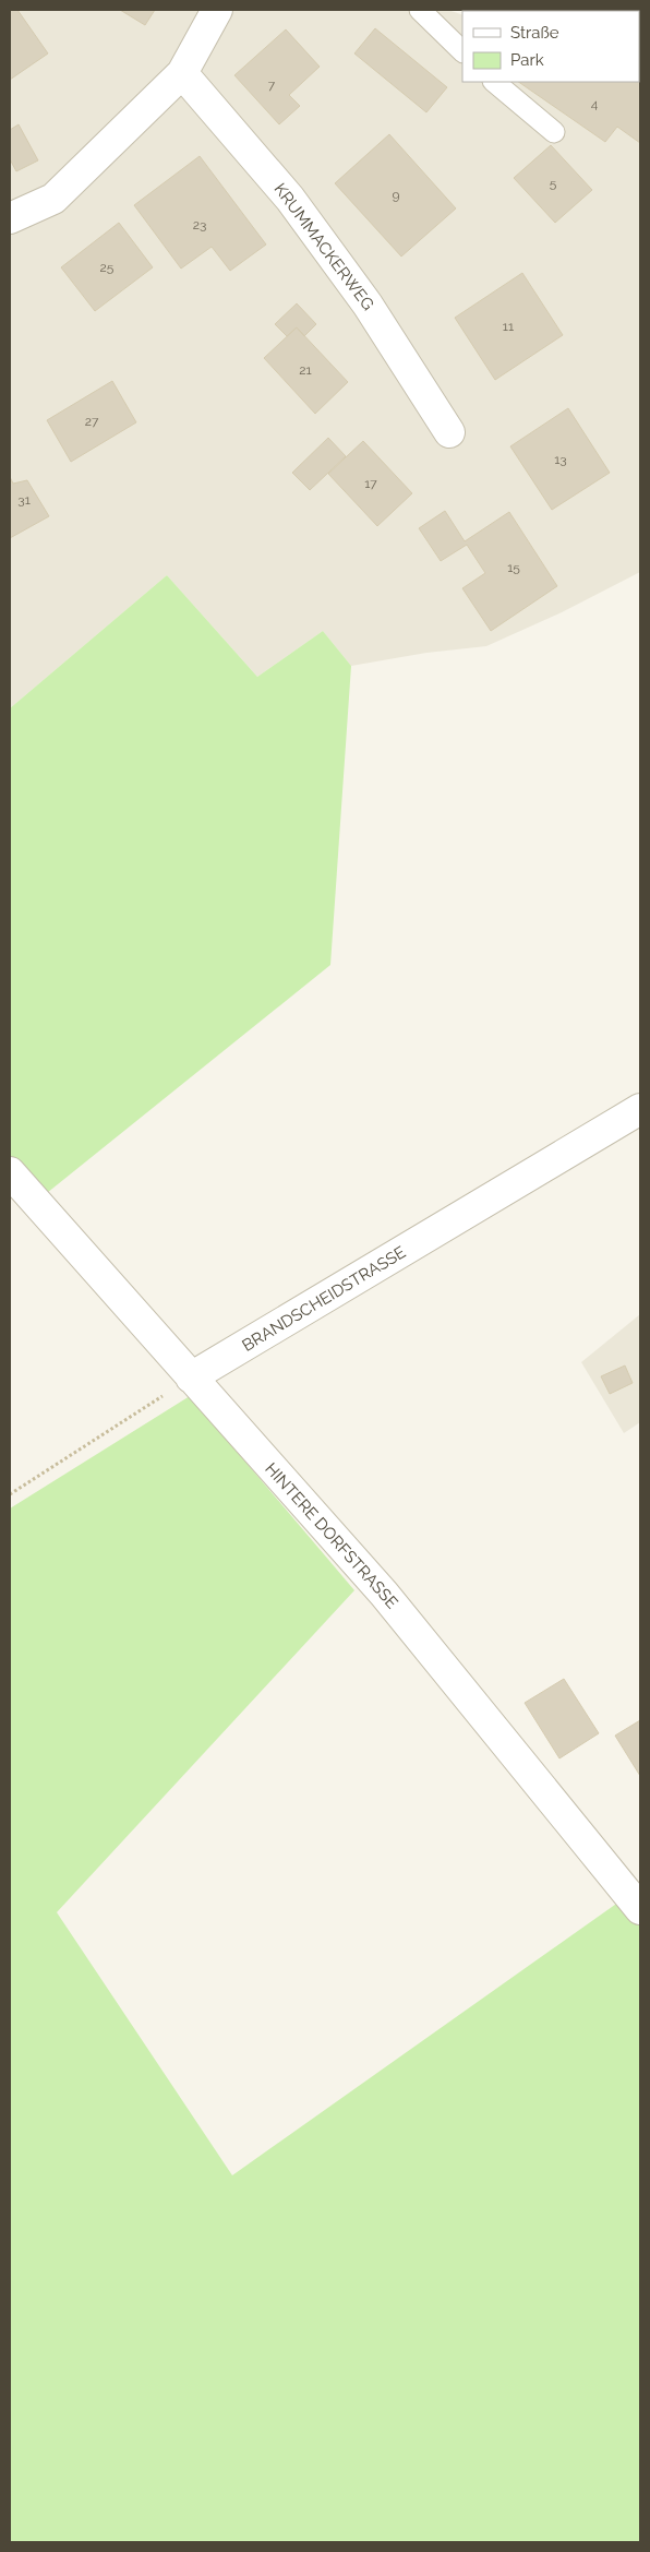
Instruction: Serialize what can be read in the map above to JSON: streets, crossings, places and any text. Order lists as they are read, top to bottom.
{
  "streets": {
    "street": ["KRUMMACKERWEG", "BRANDSCHEIDSTRASSE", "HINTERE DORFSTRASSE"]
  },
  "crossings": [
    ["BRANDSCHEIDSTRASSE", "HINTERE DORFSTRASSE"]
  ],
  "house_numbers": [
    "7",
    "4",
    "5",
    "9",
    "23",
    "25",
    "11",
    "21",
    "27",
    "13",
    "17",
    "31",
    "15"
  ],
  "legend": ["Straße", "Park"]
}
